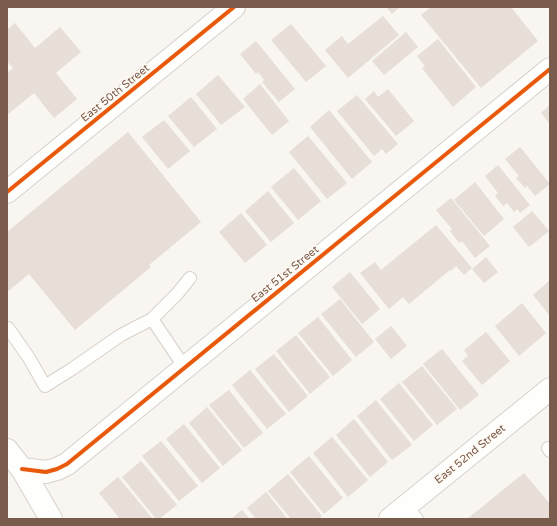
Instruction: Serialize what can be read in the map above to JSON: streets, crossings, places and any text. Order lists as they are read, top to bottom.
{
  "streets": {
    "street": ["East 50th Street", "East 51st Street", "East 52nd Street"]
  }
}
